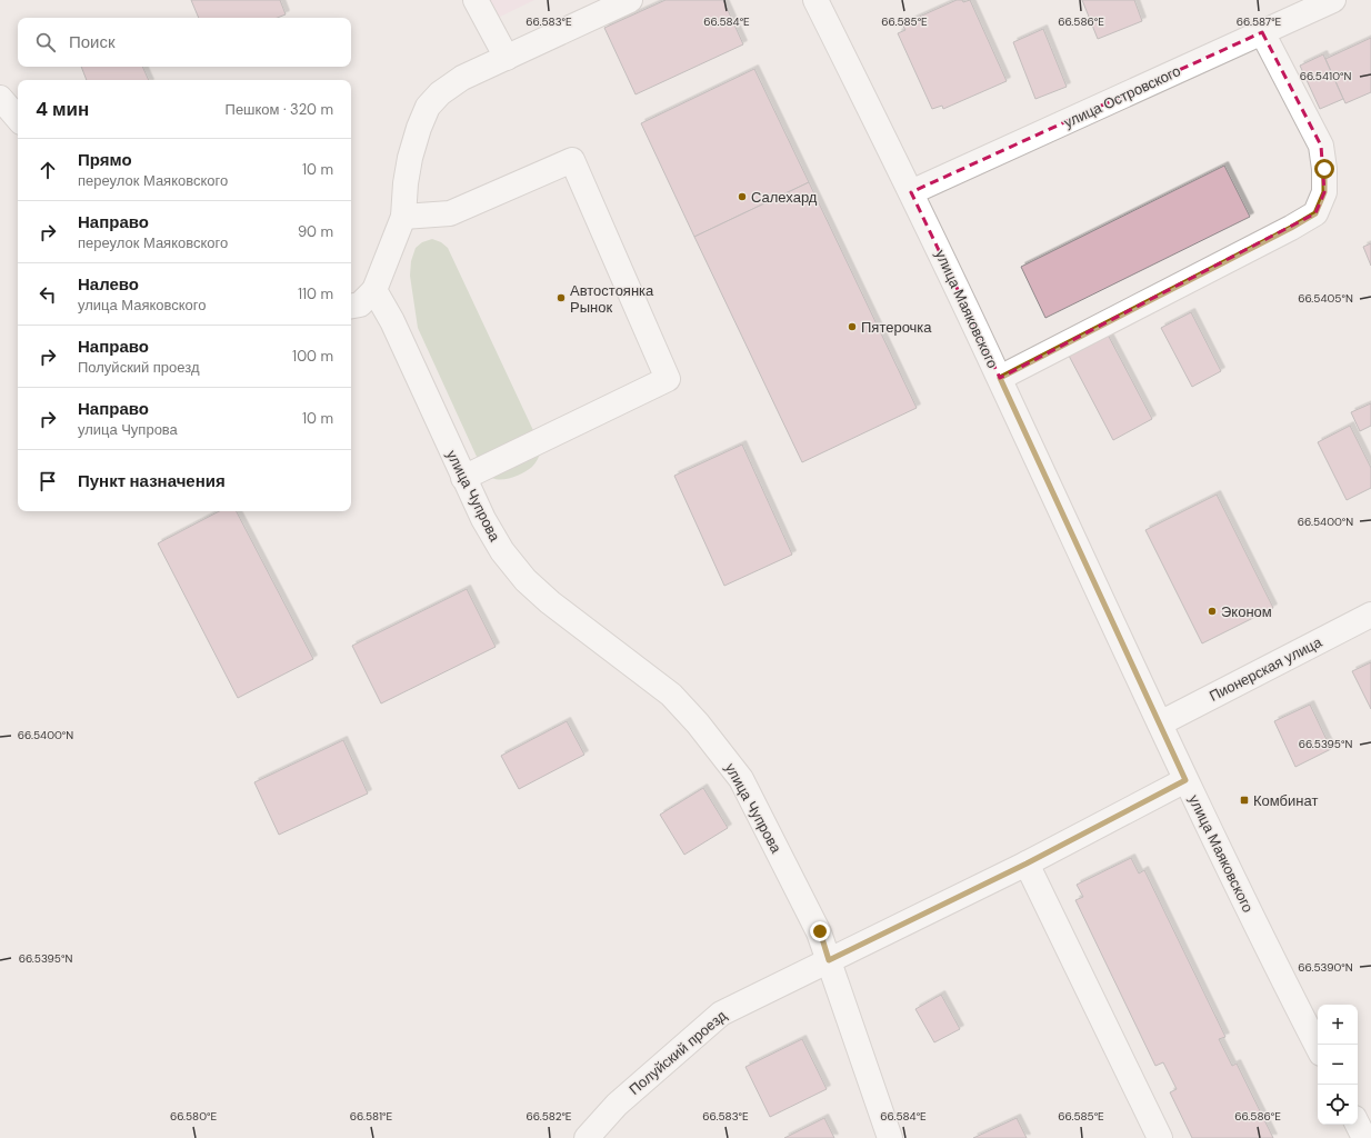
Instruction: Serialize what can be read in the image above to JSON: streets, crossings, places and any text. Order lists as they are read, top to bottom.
{
  "streets": {
    "street": [
      "улица Островского",
      "улица Маяковского",
      "улица Чупрова",
      "Пионерская улица",
      "Полуйский проезд"
    ]
  },
  "crossings": [
    ["улица Островского", "улица Маяковского"],
    ["улица Маяковского", "Пионерская улица"],
    ["улица Маяковского", "Полуйский проезд"],
    ["улица Чупрова", "Полуйский проезд"]
  ],
  "places": {
    "other": [
      "Салехард",
      "Автостоянка Рынок",
      "Пятерочка",
      "Эконом"
    ],
    "transit": ["Комбинат"]
  },
  "page": {
    "search": "Поиск",
    "heading": ["4 мин", "Пешком · 320 m"],
    "list": [
      ["Прямо", "переулок Маяковского", "10 m"],
      ["Направо", "переулок Маяковского", "90 m"],
      ["Налево", "улица Маяковского", "110 m"],
      ["Направо", "Полуйский проезд", "100 m"],
      ["Направо", "улица Чупрова", "10 m"],
      "Пункт назначения"
    ],
    "map_buttons": ["+", "−"]
  },
  "coordinates": [
    "66.583°E",
    "66.584°E",
    "66.585°E",
    "66.586°E",
    "66.587°E",
    "66.5410°N",
    "66.5405°N",
    "66.5400°N",
    "66.5395°N",
    "66.5390°N",
    "66.580°E",
    "66.581°E",
    "66.582°E"
  ]
}
